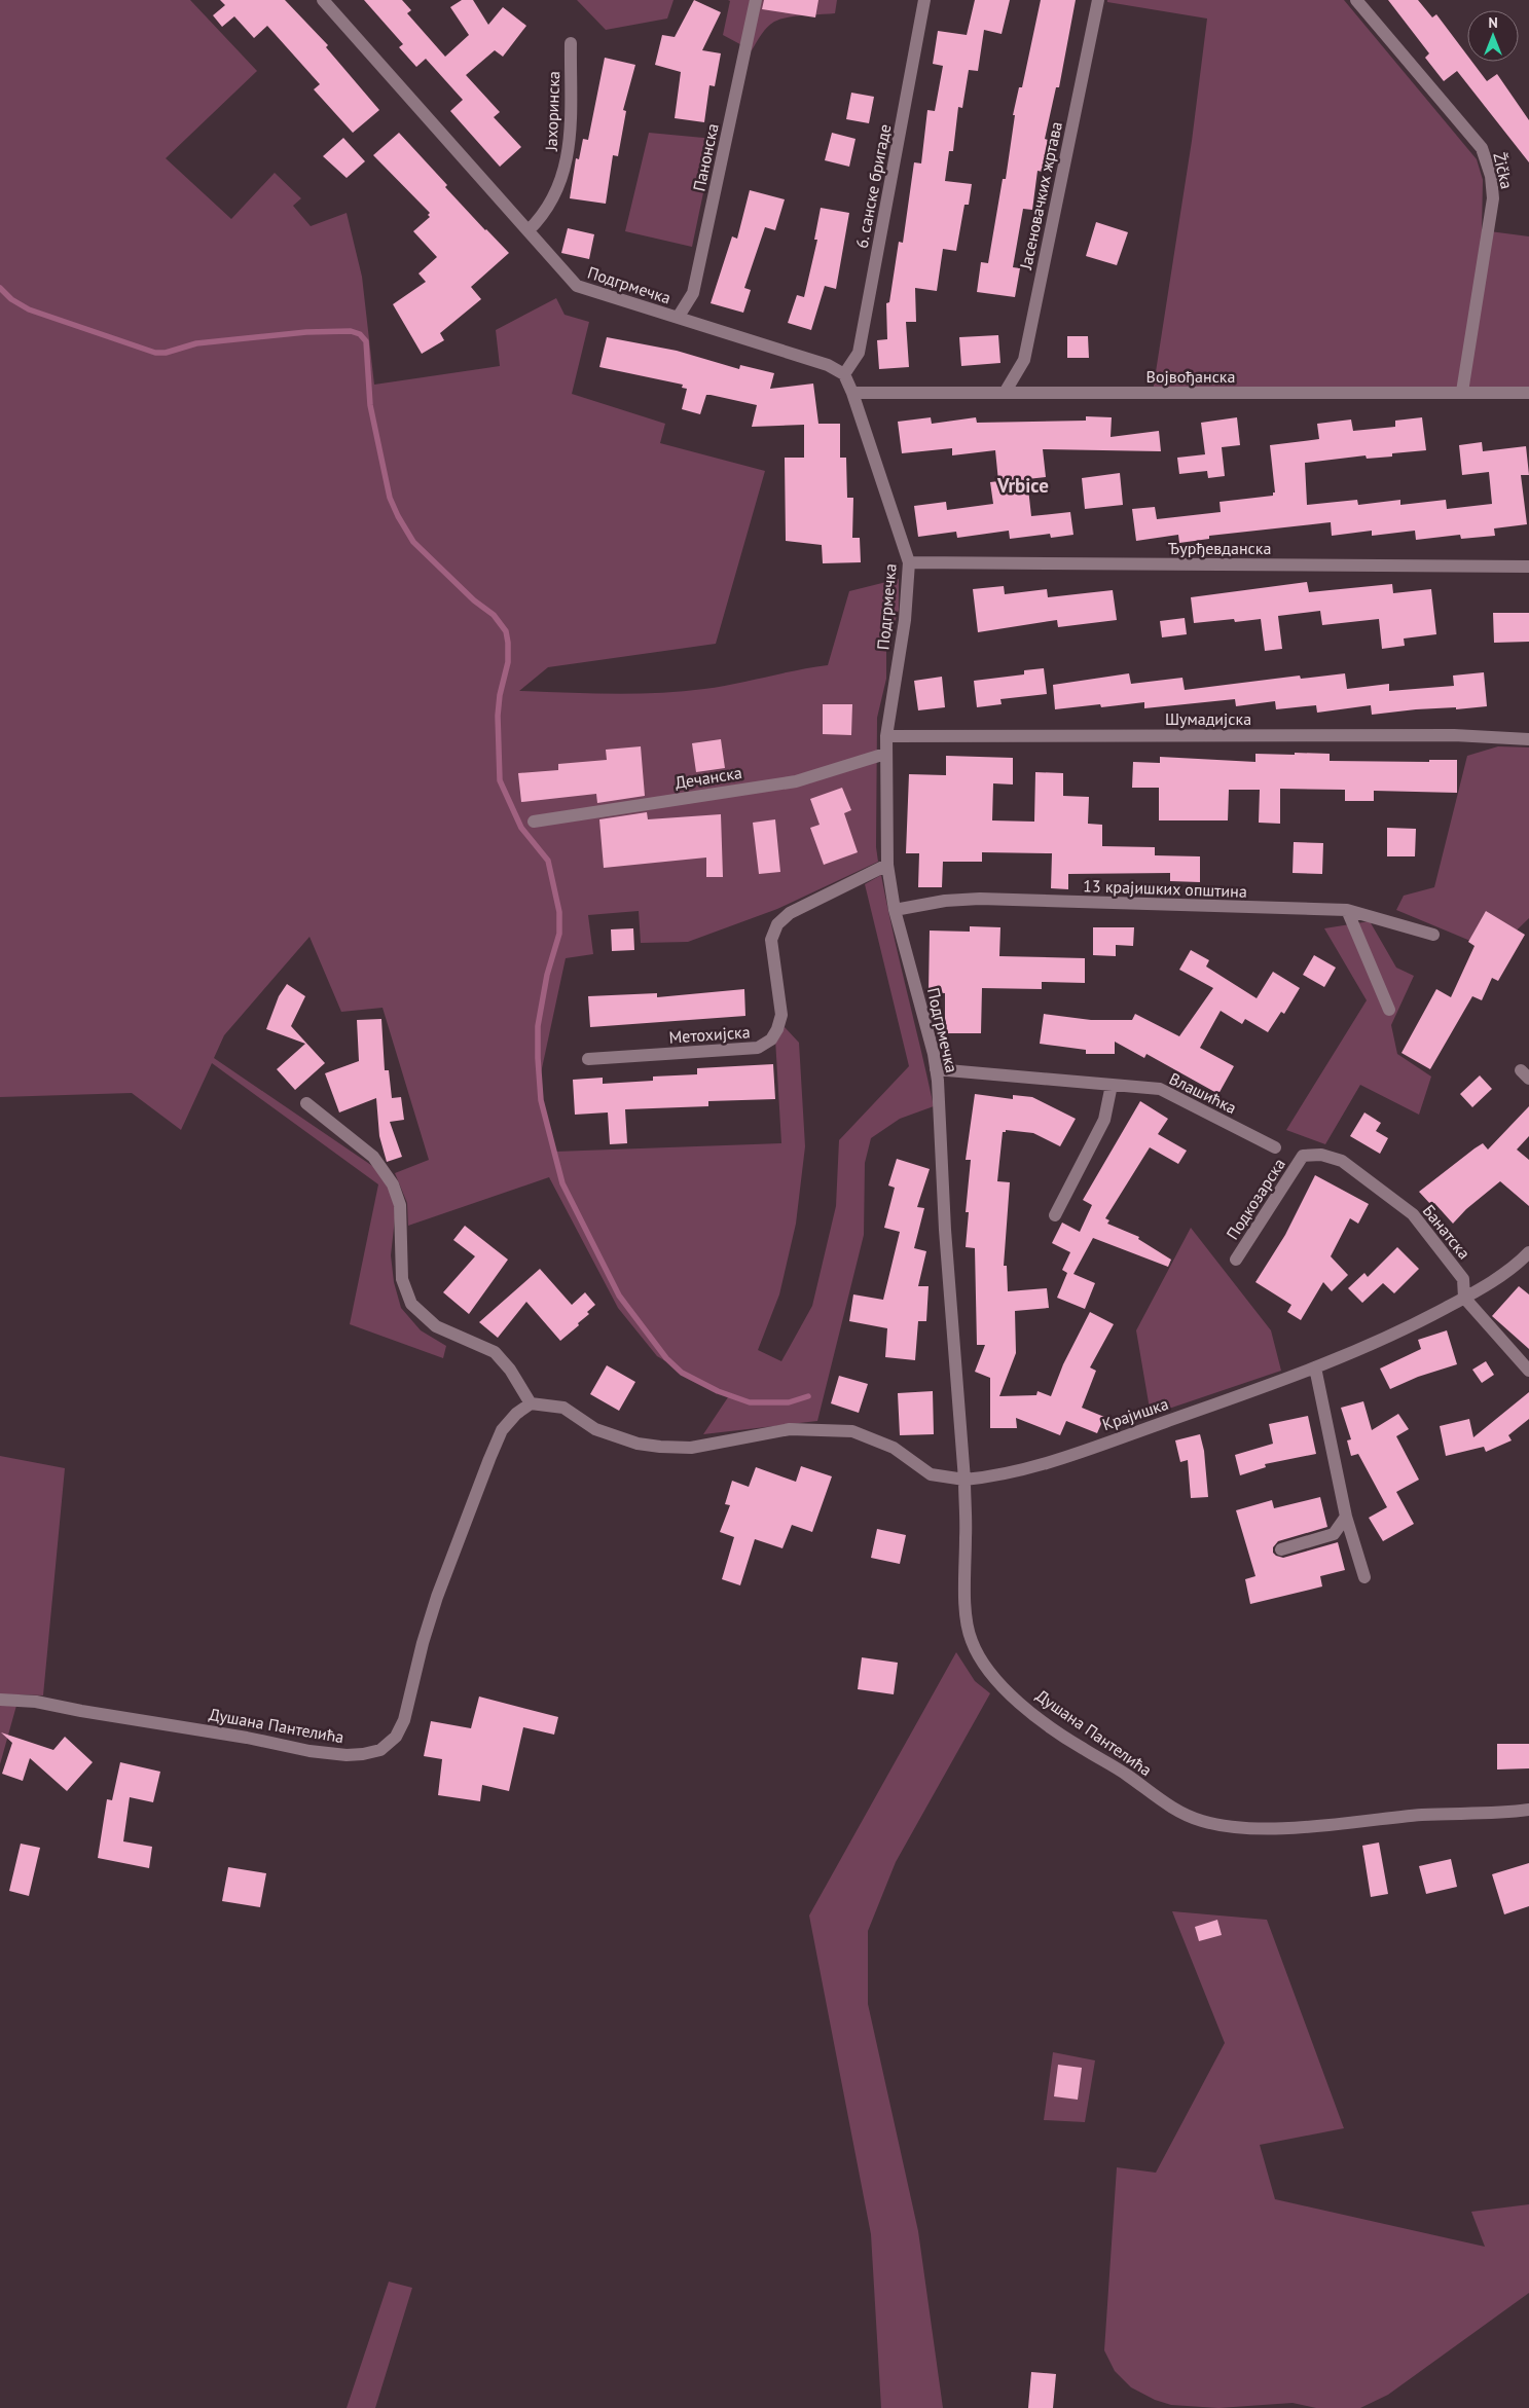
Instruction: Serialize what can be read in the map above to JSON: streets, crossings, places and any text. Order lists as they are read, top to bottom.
{
  "streets": {
    "street": [
      "Јахоринска",
      "Панонска",
      "Žička",
      "6. санске бригаде",
      "Јасеновачких жртава",
      "Подгрмечка",
      "Војвођанска",
      "Ђурђевданска",
      "Шумадијска",
      "Дечанска",
      "13 крајишких општина",
      "Метохијска",
      "Влашићка",
      "Подкозарска",
      "Банатска",
      "Крајишка",
      "Душана Пантелића"
    ]
  },
  "crossings": [
    ["Јахоринска", "Подгрмечка"],
    ["Панонска", "Подгрмечка"],
    ["Žička", "Војвођанска"],
    ["6. санске бригаде", "Подгрмечка"],
    ["Јасеновачких жртава", "Војвођанска"],
    ["Подгрмечка", "Војвођанска"],
    ["Подгрмечка", "Ђурђевданска"],
    ["Подгрмечка", "Шумадијска"],
    ["Подгрмечка", "Дечанска"],
    ["Подгрмечка", "13 крајишких општина"],
    ["Подгрмечка", "Метохијска"],
    ["Подгрмечка", "Влашићка"],
    ["Подгрмечка", "Крајишка"],
    ["Подгрмечка", "Душана Пантелића"],
    ["Подкозарска", "Банатска"],
    ["Банатска", "Крајишка"],
    ["Крајишка", "Душана Пантелића"]
  ],
  "districts": ["Vrbice"],
  "north": "top"
}
